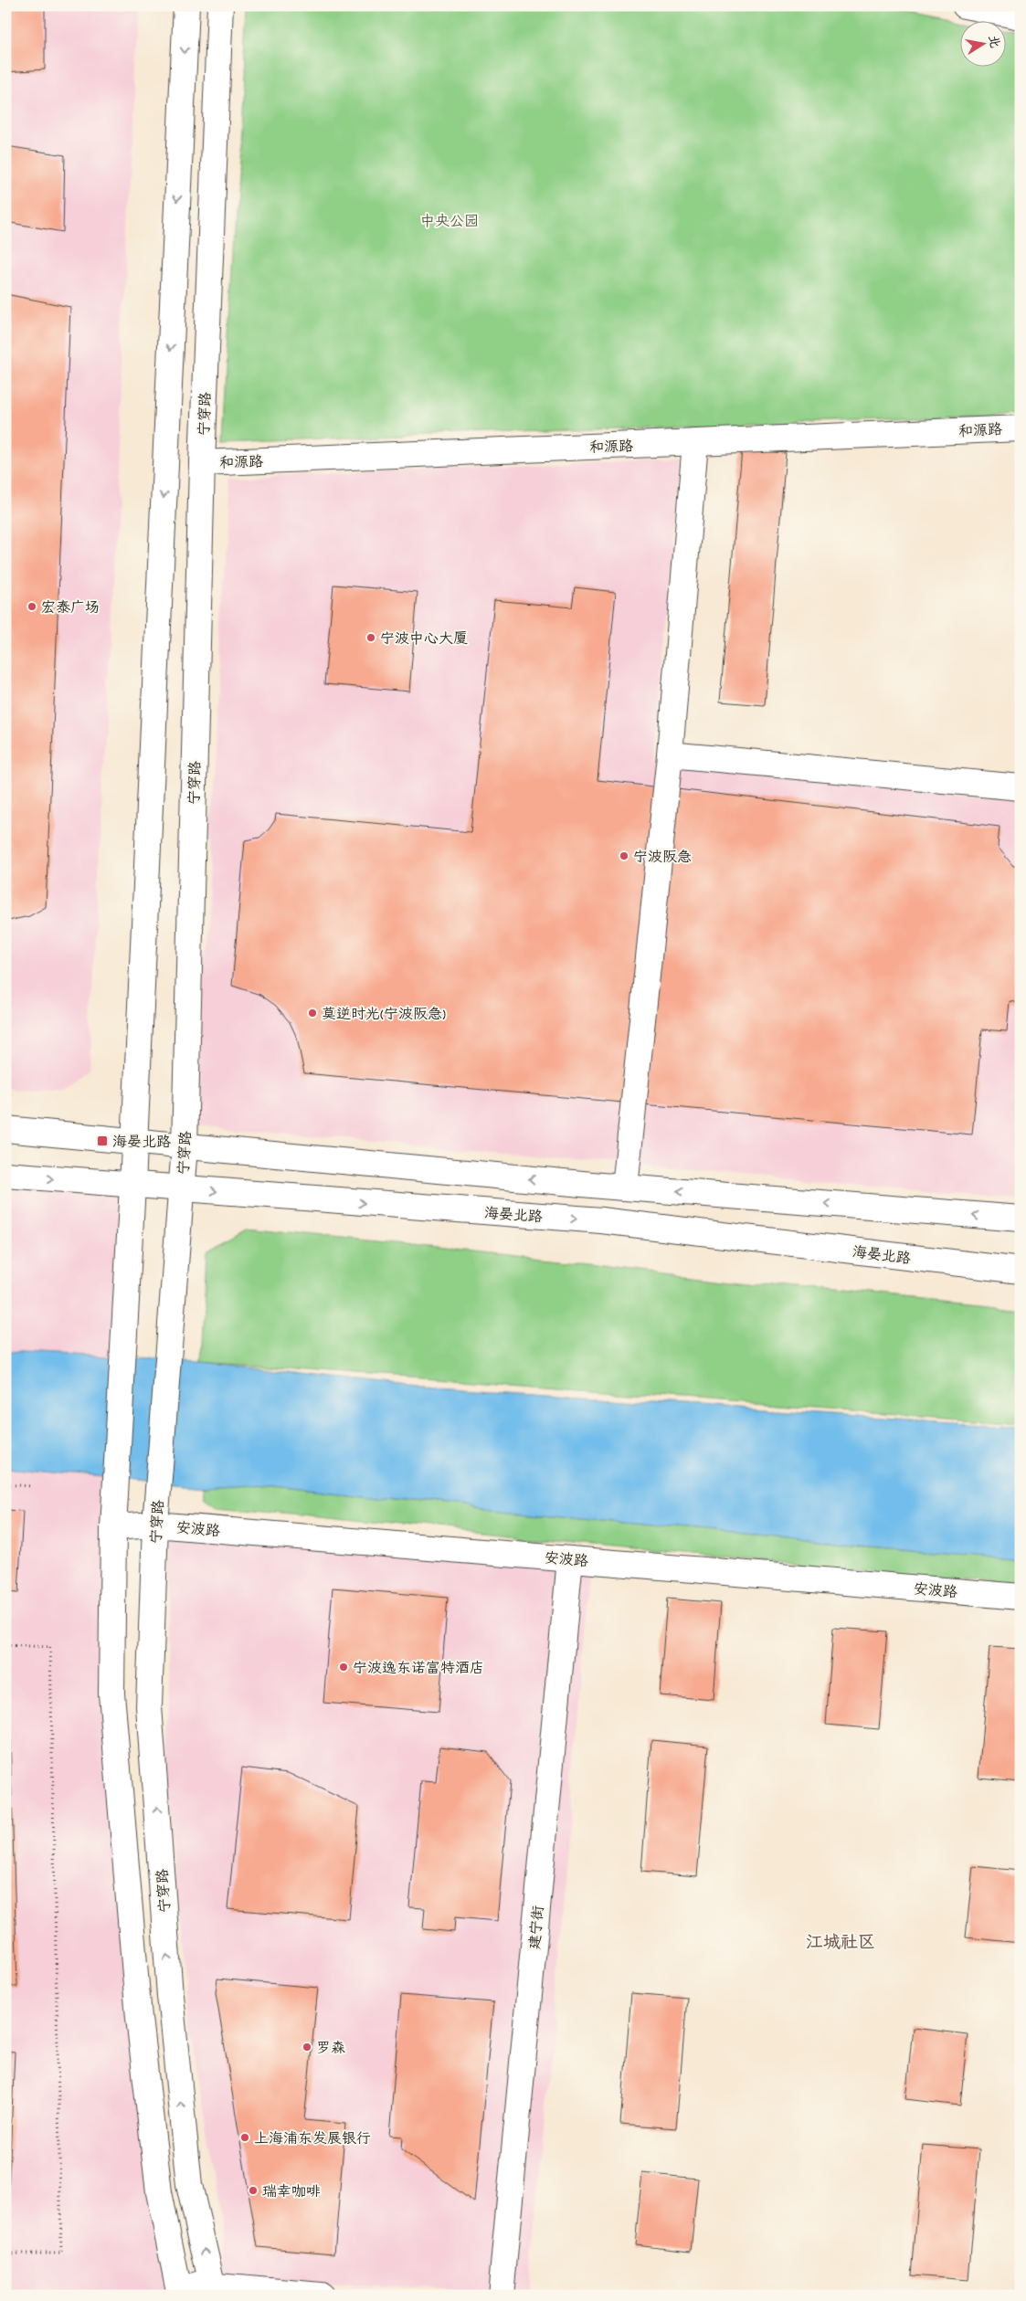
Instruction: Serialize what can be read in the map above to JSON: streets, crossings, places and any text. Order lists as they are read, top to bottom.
{
  "streets": {
    "main road": [
      "宁穿路",
      "和源路",
      "海晏北路",
      "安波路",
      "建宁街"
    ]
  },
  "crossings": [
    ["宁穿路", "和源路"],
    ["宁穿路", "海晏北路"],
    ["宁穿路", "安波路"],
    ["安波路", "建宁街"]
  ],
  "districts": ["江城社区"],
  "parks": ["中央公园"],
  "places": {
    "other": [
      "宏泰广场",
      "宁波中心大厦",
      "宁波阪急",
      "莫逆时光(宁波阪急)",
      "宁波逸东诺富特酒店",
      "罗森",
      "上海浦东发展银行",
      "瑞幸咖啡"
    ],
    "transit": ["海晏北路"]
  },
  "north": "right"
}
